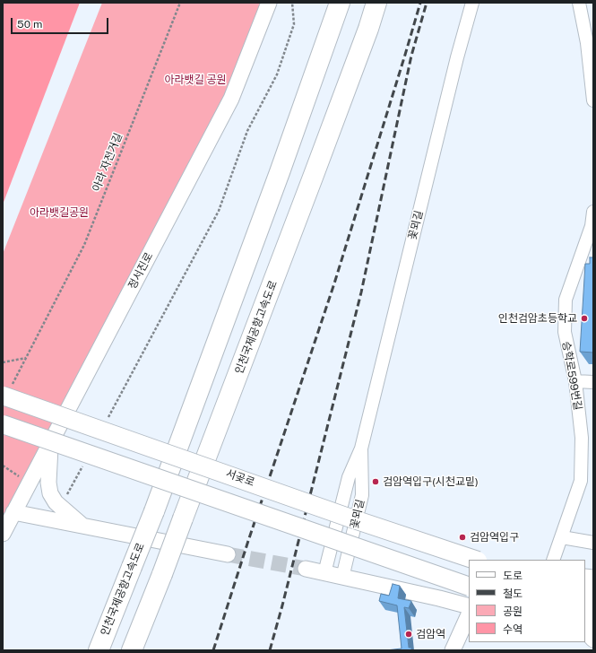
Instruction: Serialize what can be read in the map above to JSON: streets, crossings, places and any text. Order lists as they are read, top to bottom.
{
  "streets": {
    "highway": ["인천국제공항고속도로"],
    "main road": ["서곶로"],
    "street": ["꽃뫼길", "정서진로", "승학로599번길"],
    "path": ["아라 자전거길"]
  },
  "crossings": [
    ["아라 자전거길", "서곶로"]
  ],
  "parks": ["아라뱃길 공원", "아라뱃길공원"],
  "places": [
    "인천검암초등학교",
    "검암역입구(시천교밑)",
    "검암역입구",
    "검암역"
  ],
  "legend": [
    "도로",
    "철도",
    "공원",
    "수역"
  ],
  "scale_bar": "50 m"
}
